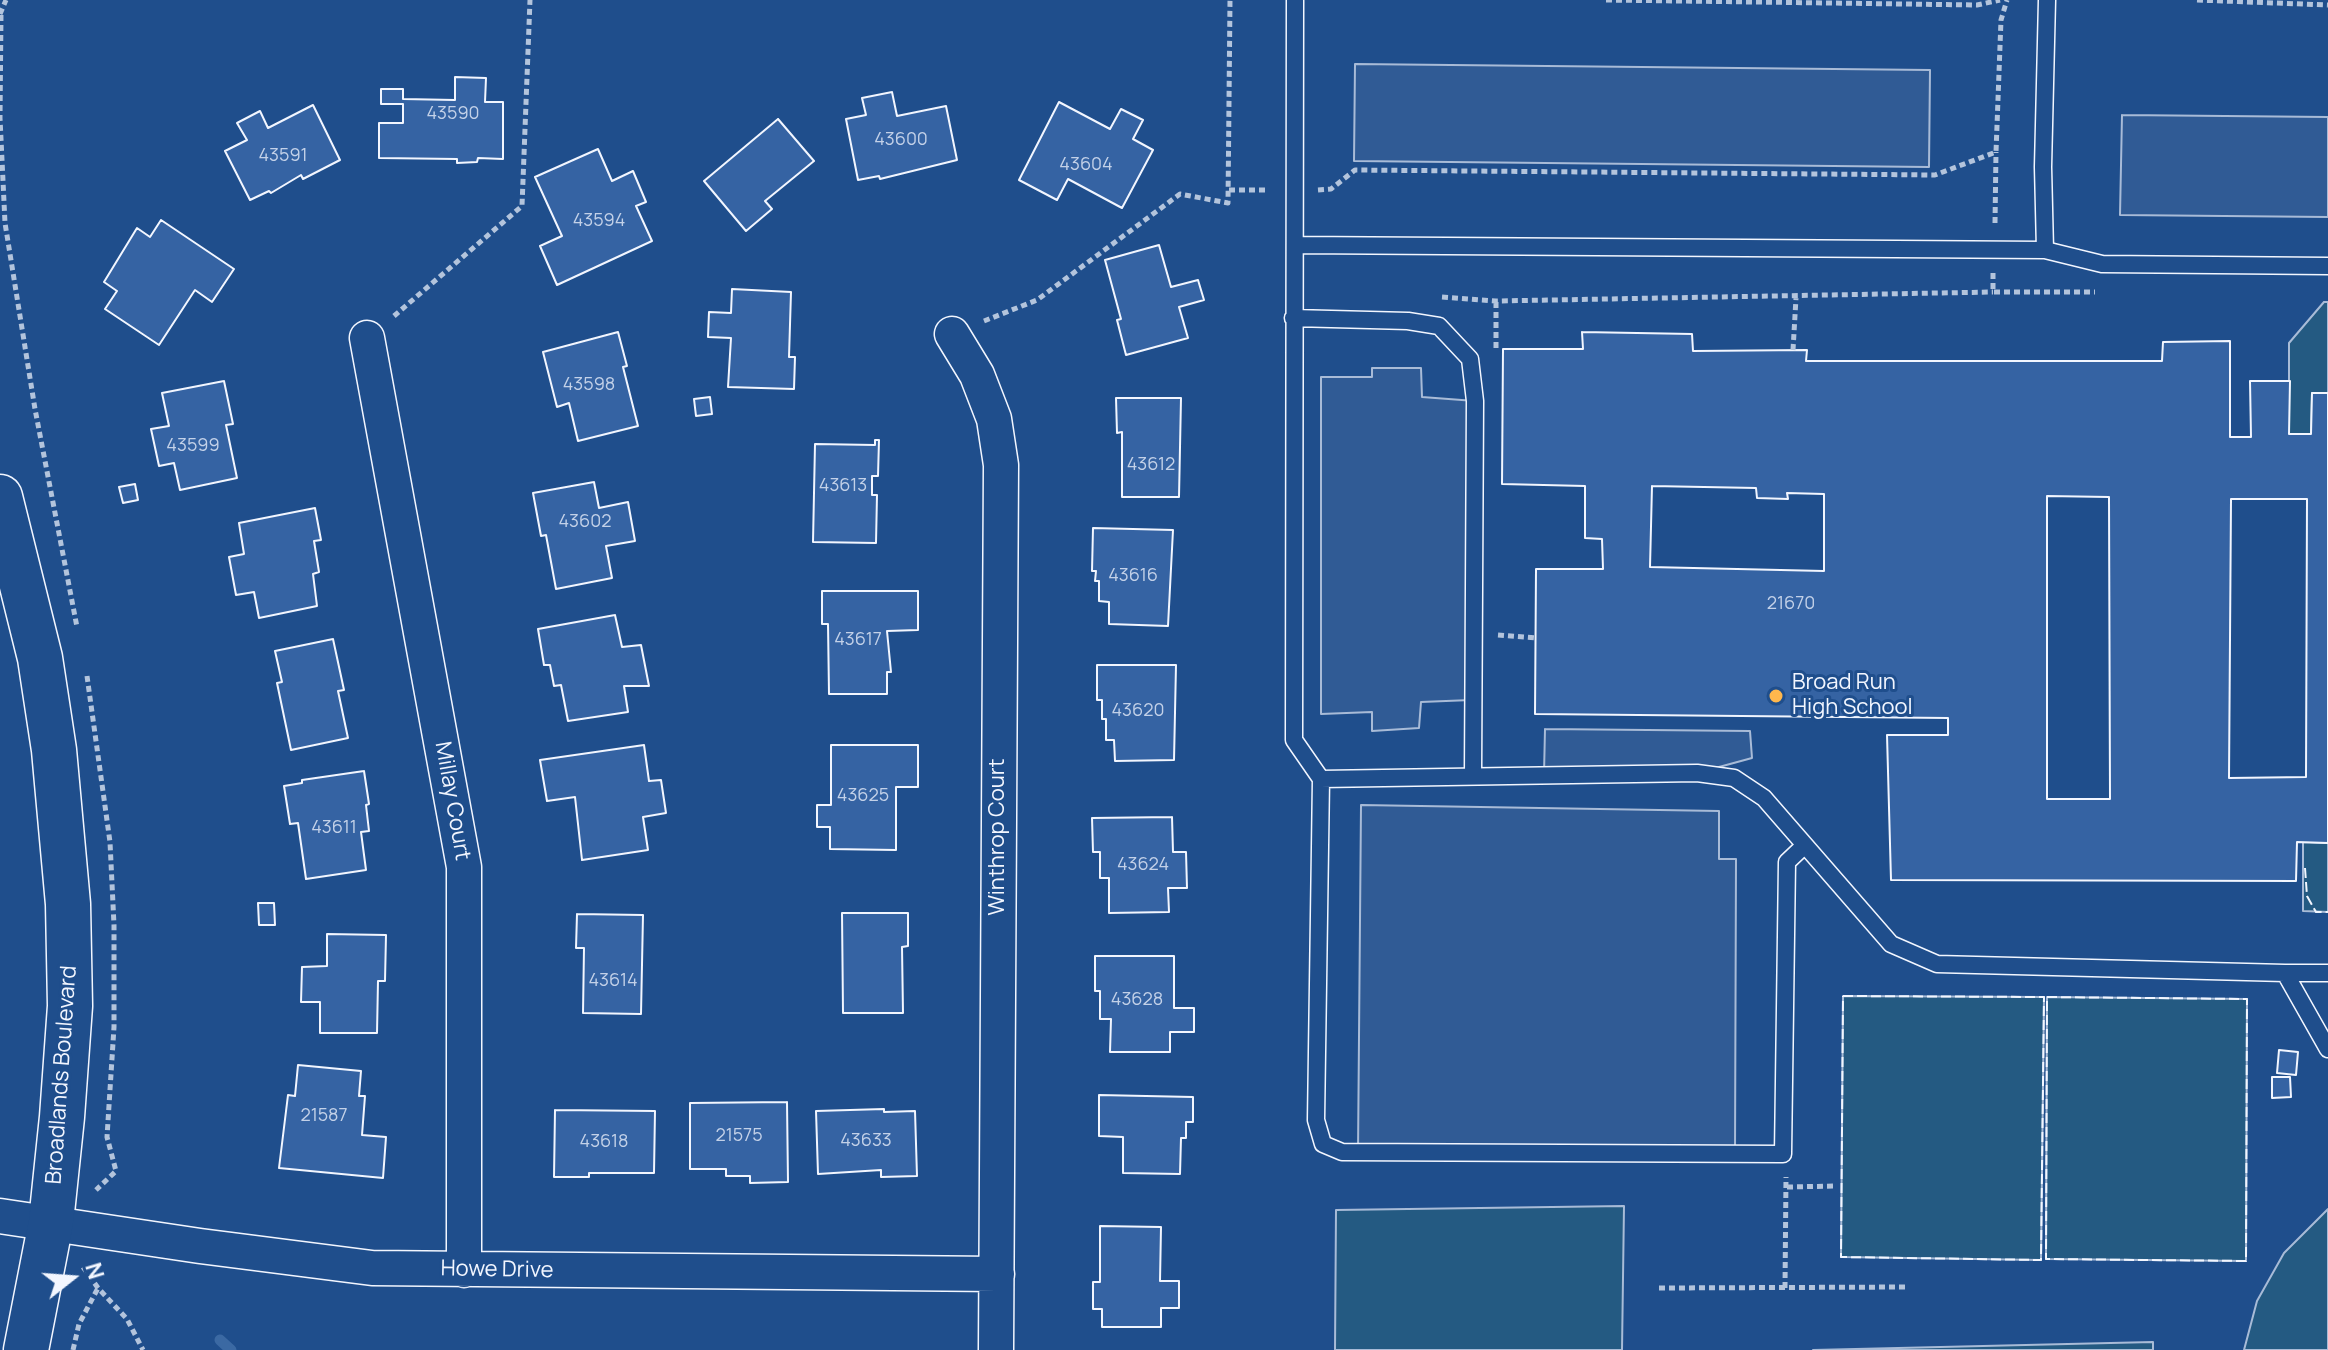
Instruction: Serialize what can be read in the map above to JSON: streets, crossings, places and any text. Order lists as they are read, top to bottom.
{
  "streets": {
    "main road": ["Broadlands Boulevard"],
    "street": ["Millay Court", "Winthrop Court", "Howe Drive"]
  },
  "crossings": [
    ["Millay Court", "Howe Drive"],
    ["Winthrop Court", "Howe Drive"],
    ["Broadlands Boulevard", "Howe Drive"]
  ],
  "places": ["Broad Run High School"],
  "house_numbers": [
    "43590",
    "43600",
    "43591",
    "43604",
    "43594",
    "43598",
    "43599",
    "43612",
    "43613",
    "43602",
    "43616",
    "21670",
    "43617",
    "43620",
    "43625",
    "43611",
    "43624",
    "43614",
    "43628",
    "21587",
    "21575",
    "43633",
    "43618"
  ],
  "north": "right"
}
